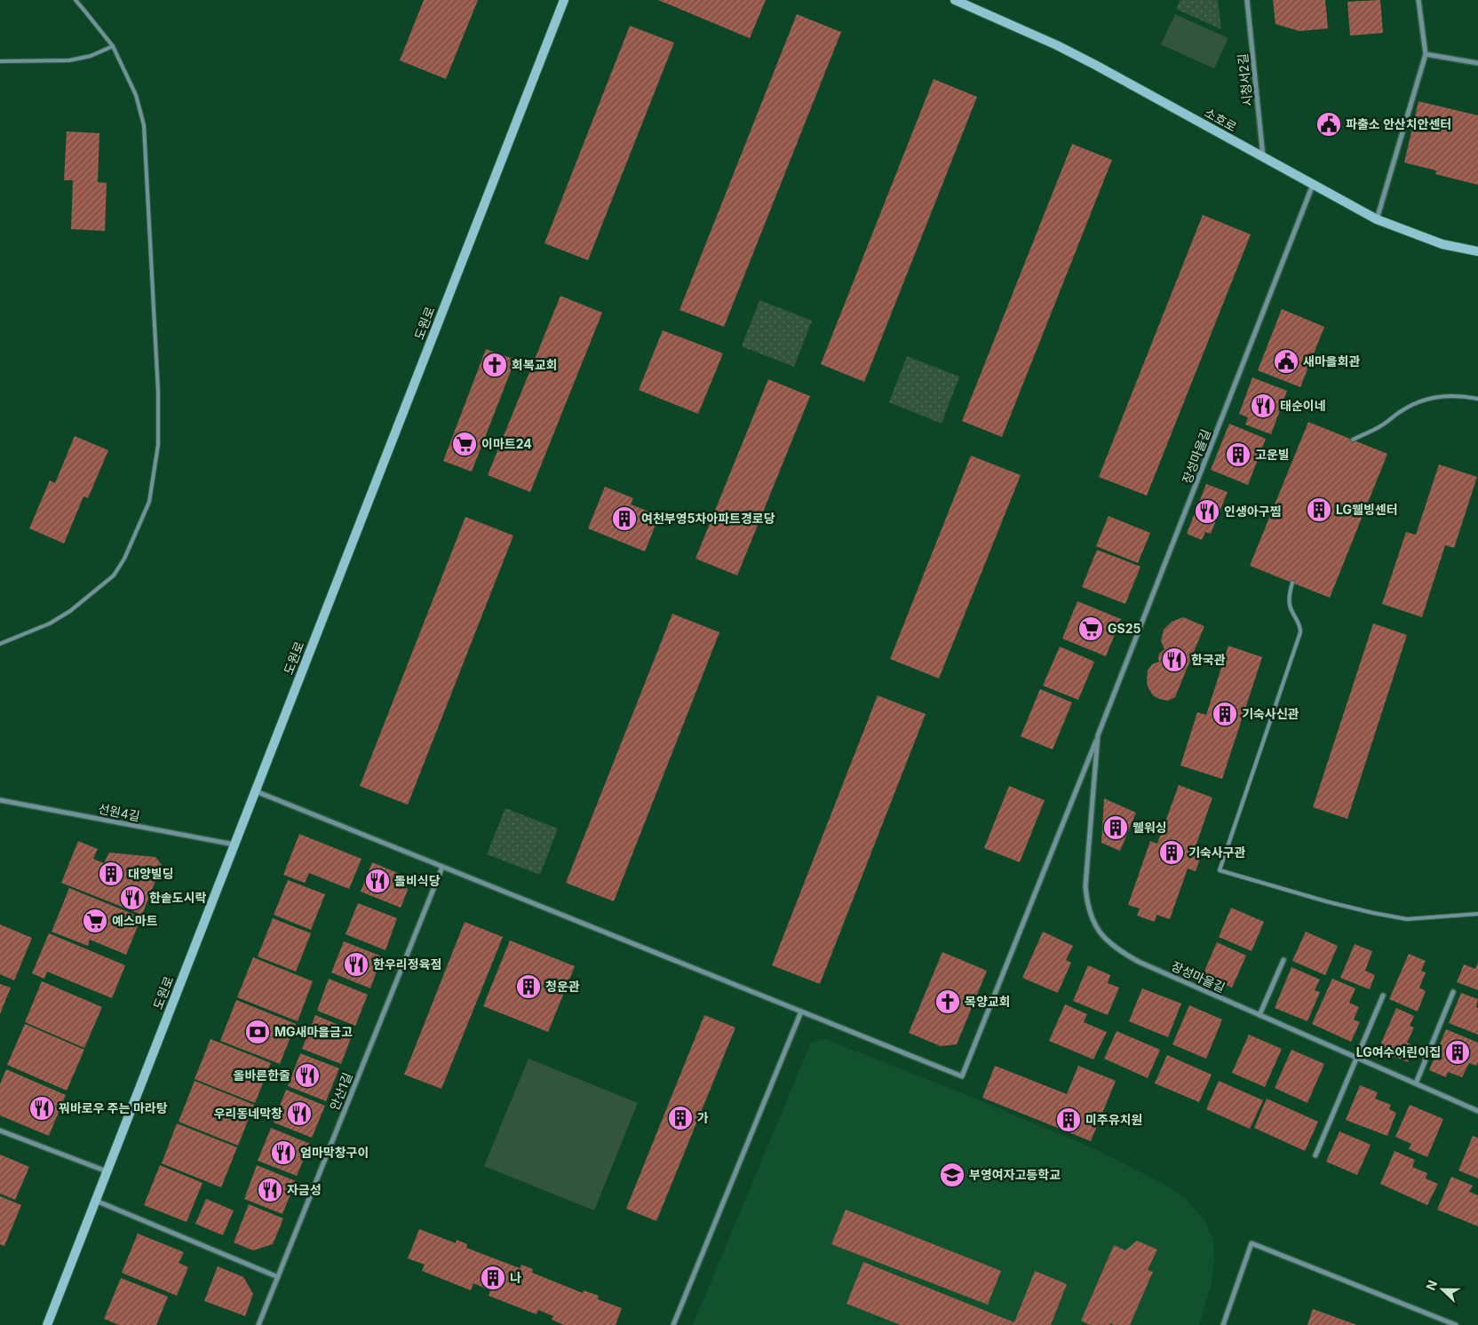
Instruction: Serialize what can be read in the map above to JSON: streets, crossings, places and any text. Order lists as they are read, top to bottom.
{
  "streets": {
    "street": [
      "시청서2길",
      "소호로",
      "도원로",
      "장성마을길",
      "선원4길",
      "안산1길"
    ]
  },
  "crossings": [
    ["시청서2길", "소호로"],
    ["소호로", "장성마을길"],
    ["도원로", "선원4길"]
  ],
  "places": {
    "public building": ["파출소 안산치안센터", "새마을회관"],
    "church": ["회복교회", "목양교회"],
    "restaurant": [
      "태순이네",
      "인생아구찜",
      "한국관",
      "돌비식당",
      "한솥도시락",
      "한우리정육점",
      "올바른한줄",
      "꿔바로우 주는 마라탕",
      "우리동네막창",
      "엄마막창구이",
      "자금성"
    ],
    "supermarket": ["이마트24", "GS25", "예스마트"],
    "building": [
      "고운빌",
      "LG웰빙센터",
      "여천부영5차아파트경로당",
      "기숙사신관",
      "웰워싱",
      "기숙사구관",
      "대양빌딩",
      "청운관",
      "LG여수어린이집",
      "가",
      "미주유치원",
      "나"
    ],
    "bank": ["MG새마을금고"],
    "school or university": ["부영여자고등학교"]
  },
  "north": "left"
}
